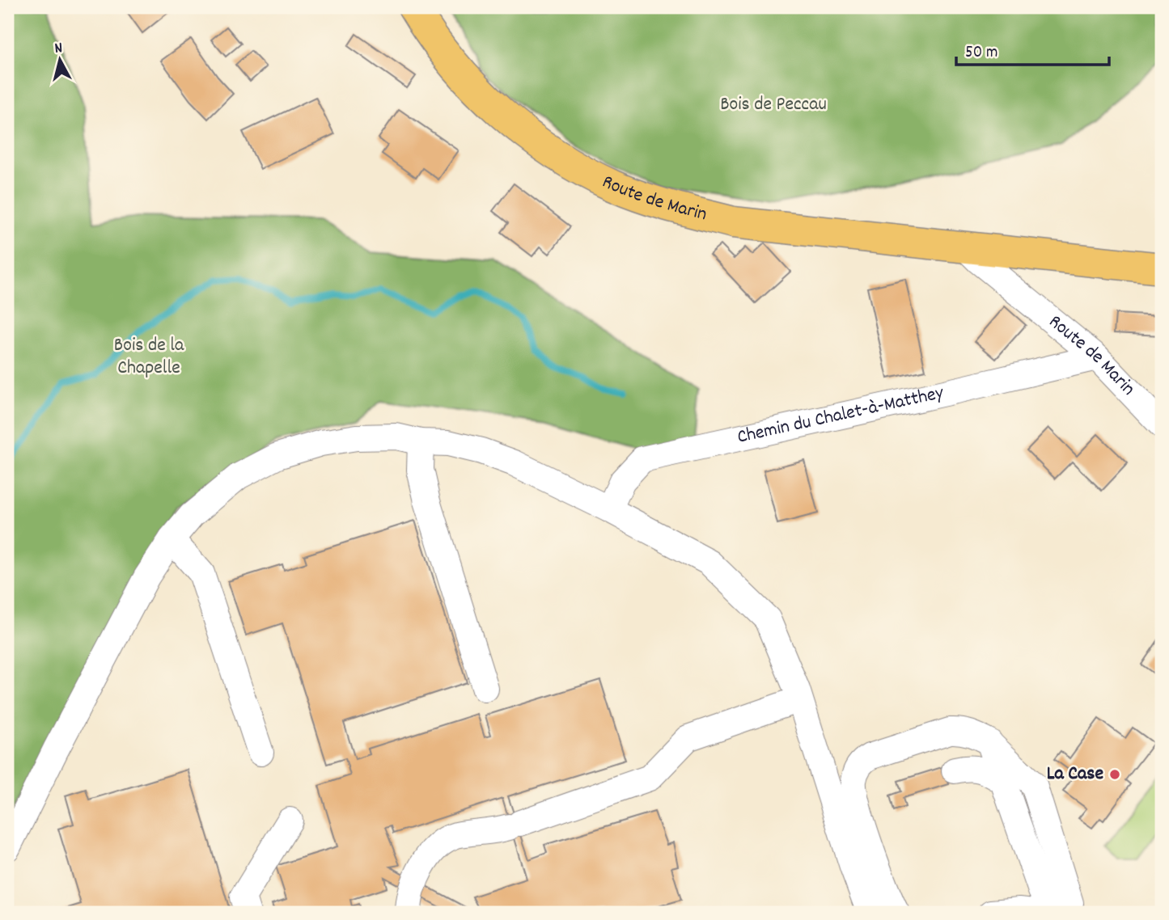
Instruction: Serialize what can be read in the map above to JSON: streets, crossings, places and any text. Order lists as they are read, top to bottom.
{
  "streets": {
    "main road": ["Route de Marin"],
    "street": ["Chemin du Chalet-à-Matthey"]
  },
  "crossings": [
    ["Route de Marin", "Chemin du Chalet-à-Matthey"]
  ],
  "parks": ["Bois de Peccau", "Bois de la Chapelle"],
  "places": ["La Case"],
  "scale_bar": "50 m",
  "north": "top"
}
